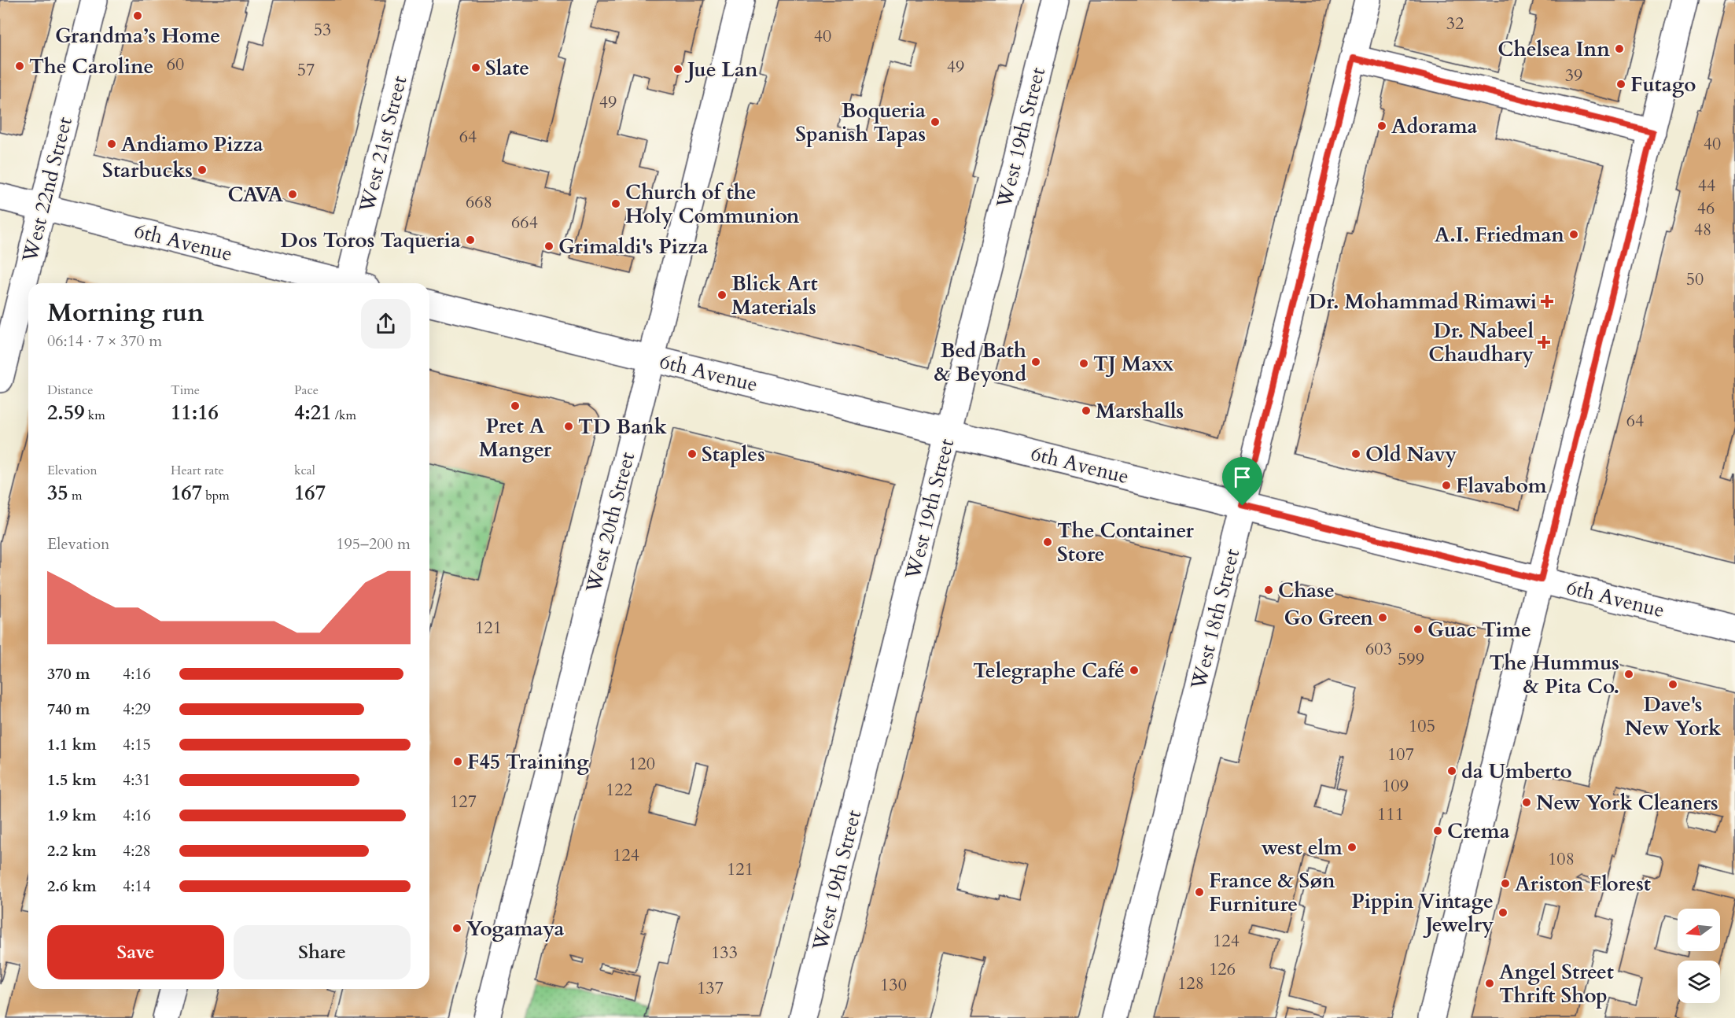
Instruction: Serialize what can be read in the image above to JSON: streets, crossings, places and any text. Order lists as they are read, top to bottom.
{
  "streets": {
    "street": [
      "West 19th Street",
      "West 21st Street",
      "West 22nd Street",
      "6th Avenue",
      "West 20th Street",
      "West 18th Street"
    ]
  },
  "crossings": [
    ["West 19th Street", "6th Avenue"],
    ["West 22nd Street", "6th Avenue"],
    ["6th Avenue", "West 20th Street"],
    ["6th Avenue", "West 18th Street"]
  ],
  "places": {
    "other": [
      "Grandma’s Home",
      "Chelsea Inn",
      "The Caroline",
      "Slate",
      "Jue Lan",
      "Futago",
      "Boqueria Spanish Tapas",
      "Adorama",
      "Andiamo Pizza",
      "Starbucks",
      "CAVA",
      "Church of the Holy Communion",
      "A.I. Friedman",
      "Dos Toros Taqueria",
      "Grimaldi's Pizza",
      "Blick Art Materials",
      "Bed Bath & Beyond",
      "TJ Maxx",
      "Pret A Manger",
      "Marshalls",
      "TD Bank",
      "Staples",
      "Old Navy",
      "Flavabom",
      "The Container Store",
      "Chase",
      "Go Green",
      "Guac Time",
      "Telegraphe Café",
      "The Hummus & Pita Co.",
      "Dave's New York",
      "F45 Training",
      "da Umberto",
      "New York Cleaners",
      "Crema",
      "west elm",
      "Ariston Florest",
      "France & Søn Furniture",
      "Pippin Vintage Jewelry",
      "Yogamaya",
      "Angel Street Thrift Shop"
    ],
    "health": ["Dr. Mohammad Rimawi", "Dr. Nabeel Chaudhary"]
  },
  "house_numbers": [
    "32",
    "53",
    "40",
    "60",
    "49",
    "57",
    "39",
    "49",
    "64",
    "40",
    "44",
    "668",
    "46",
    "664",
    "48",
    "50",
    "64",
    "121",
    "603",
    "599",
    "105",
    "107",
    "120",
    "109",
    "122",
    "127",
    "111",
    "124",
    "108",
    "121",
    "124",
    "133",
    "126",
    "128",
    "130",
    "137"
  ],
  "north": "left",
  "page": {
    "heading": ["Morning run", "06:14 · 7 × 370 m"],
    "stats": [
      ["Distance", "2.59 km"],
      ["Time", "11:16"],
      ["Pace", "4:21 /km"],
      ["Elevation", "35 m"],
      ["Heart rate", "167 bpm"],
      ["kcal", "167"]
    ],
    "chart": ["Elevation", "195–200 m"],
    "list": [
      {
        "name": "370 m",
        "note": "4:16"
      },
      {
        "name": "740 m",
        "note": "4:29"
      },
      {
        "name": "1.1 km",
        "note": "4:15"
      },
      {
        "name": "1.5 km",
        "note": "4:31"
      },
      {
        "name": "1.9 km",
        "note": "4:16"
      },
      {
        "name": "2.2 km",
        "note": "4:28"
      },
      {
        "name": "2.6 km",
        "note": "4:14"
      }
    ],
    "buttons": ["Save", "Share"]
  }
}
